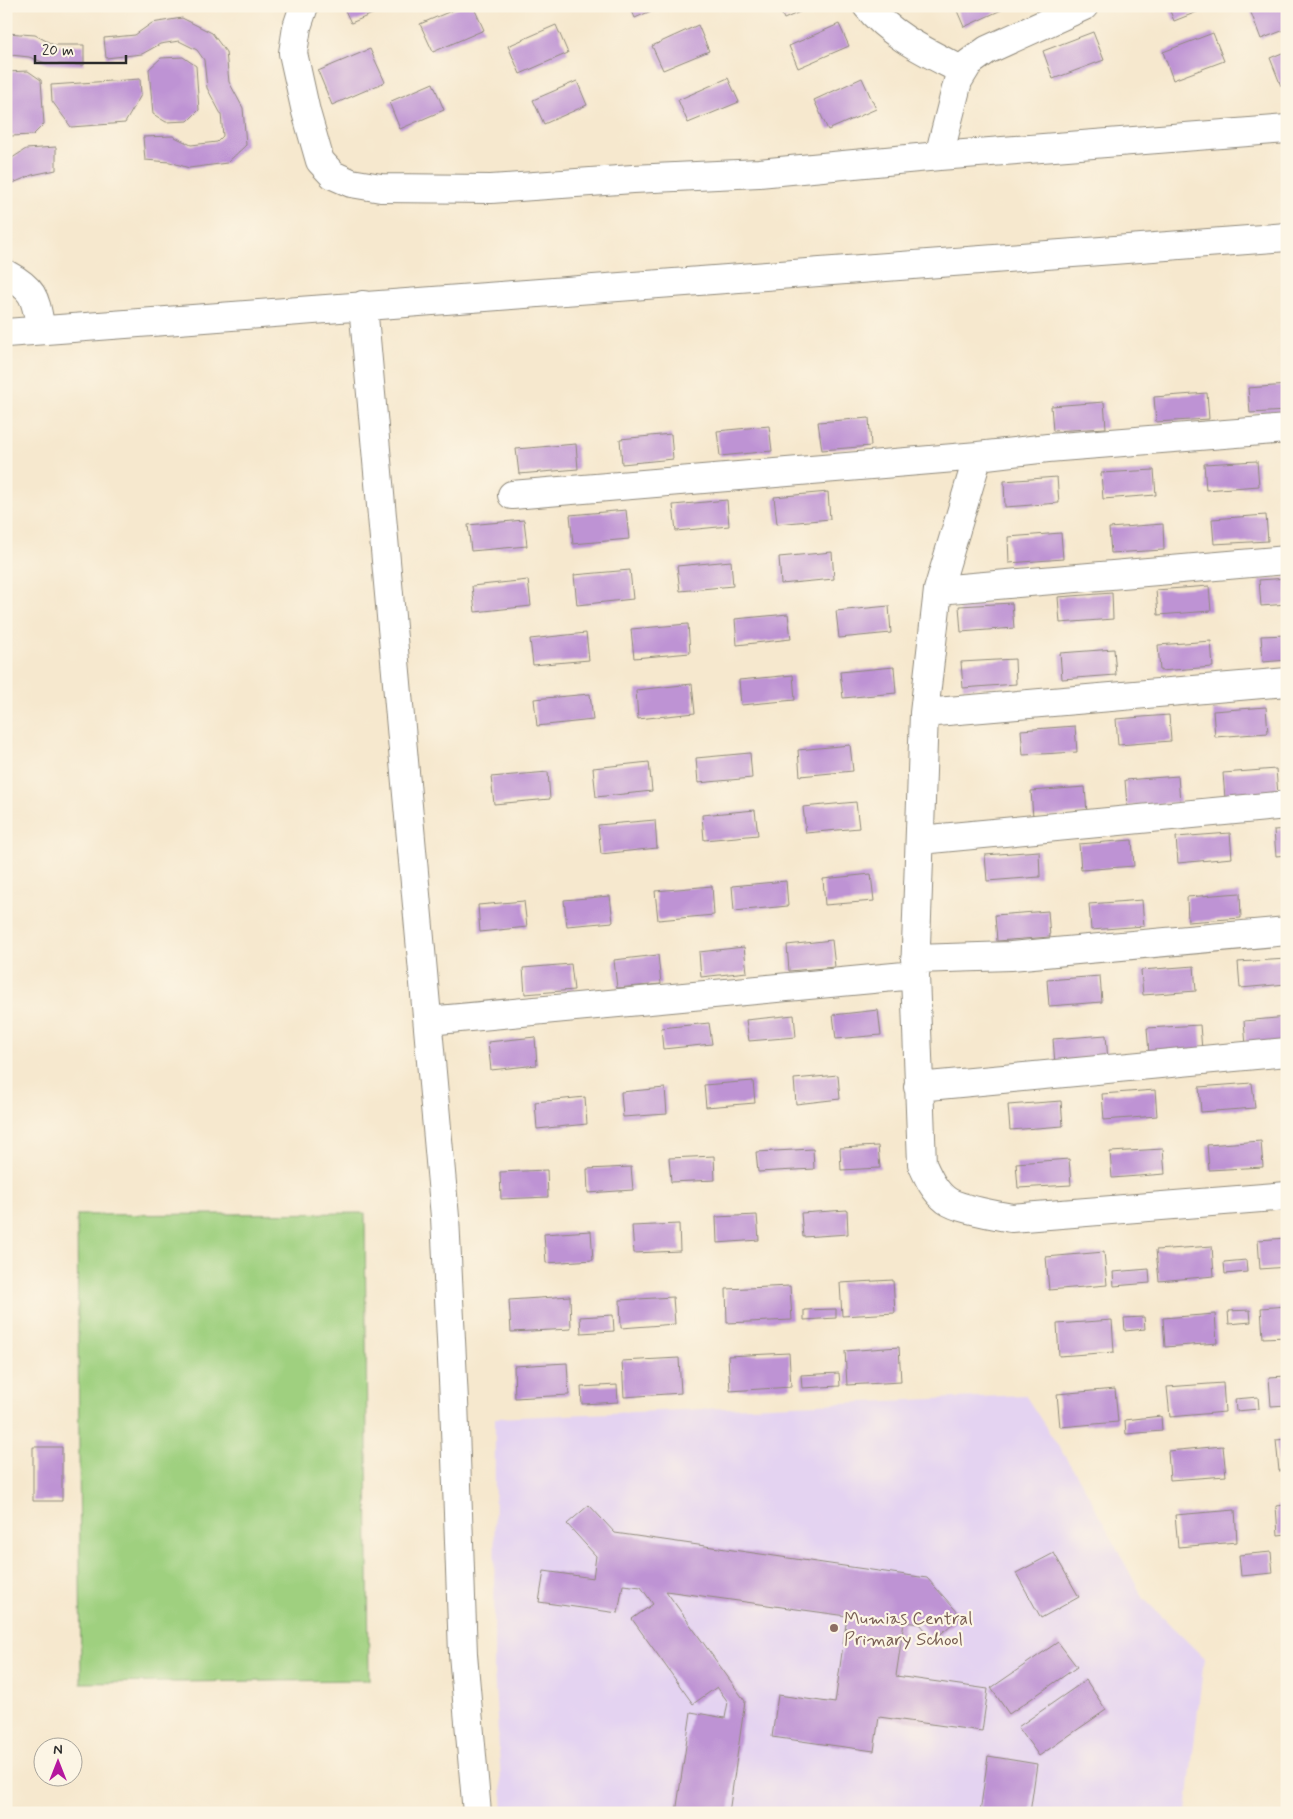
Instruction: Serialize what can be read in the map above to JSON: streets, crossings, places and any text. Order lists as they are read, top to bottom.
{
  "places": ["Mumias Central Primary School"],
  "scale_bar": "20 m",
  "north": "top"
}
